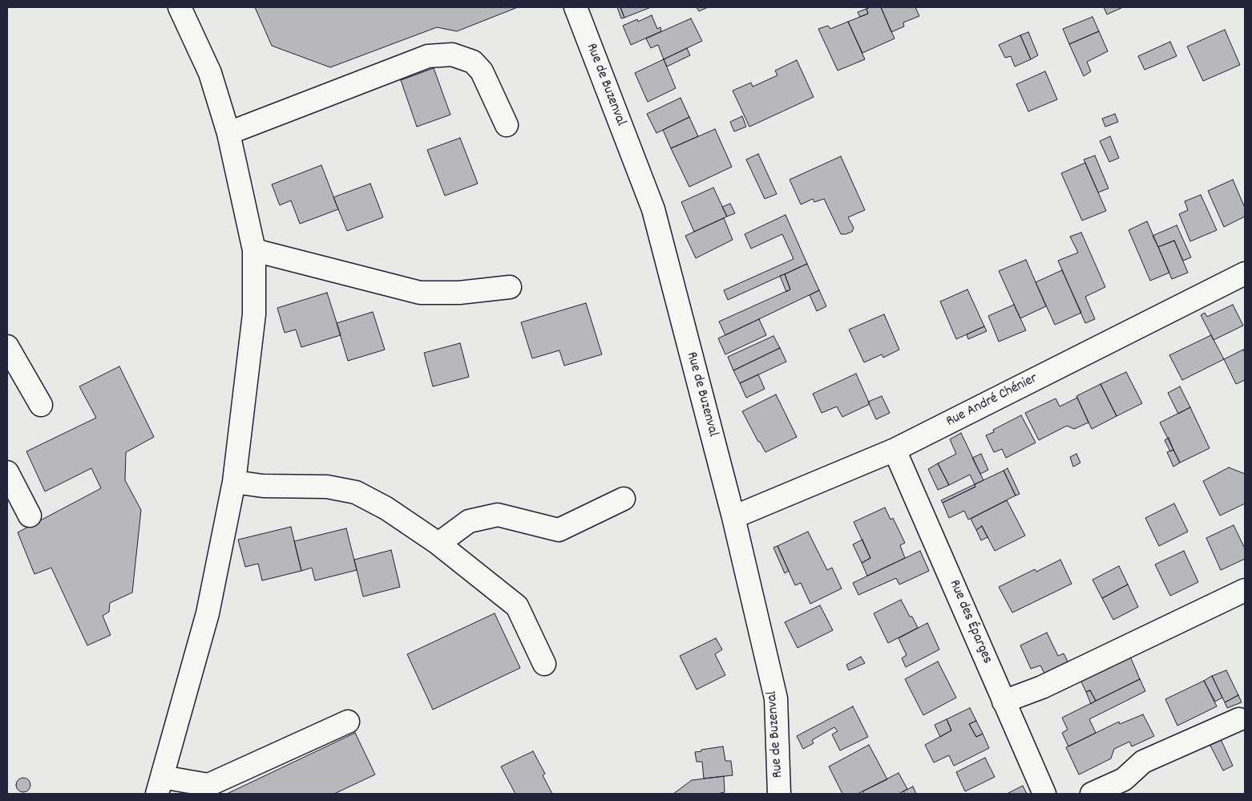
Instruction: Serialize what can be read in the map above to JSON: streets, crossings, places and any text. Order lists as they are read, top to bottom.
{
  "streets": {
    "street": ["Rue de Buzenval", "Rue André Chénier", "Rue des Éparges"]
  },
  "crossings": [
    ["Rue de Buzenval", "Rue André Chénier"],
    ["Rue André Chénier", "Rue des Éparges"]
  ]
}
